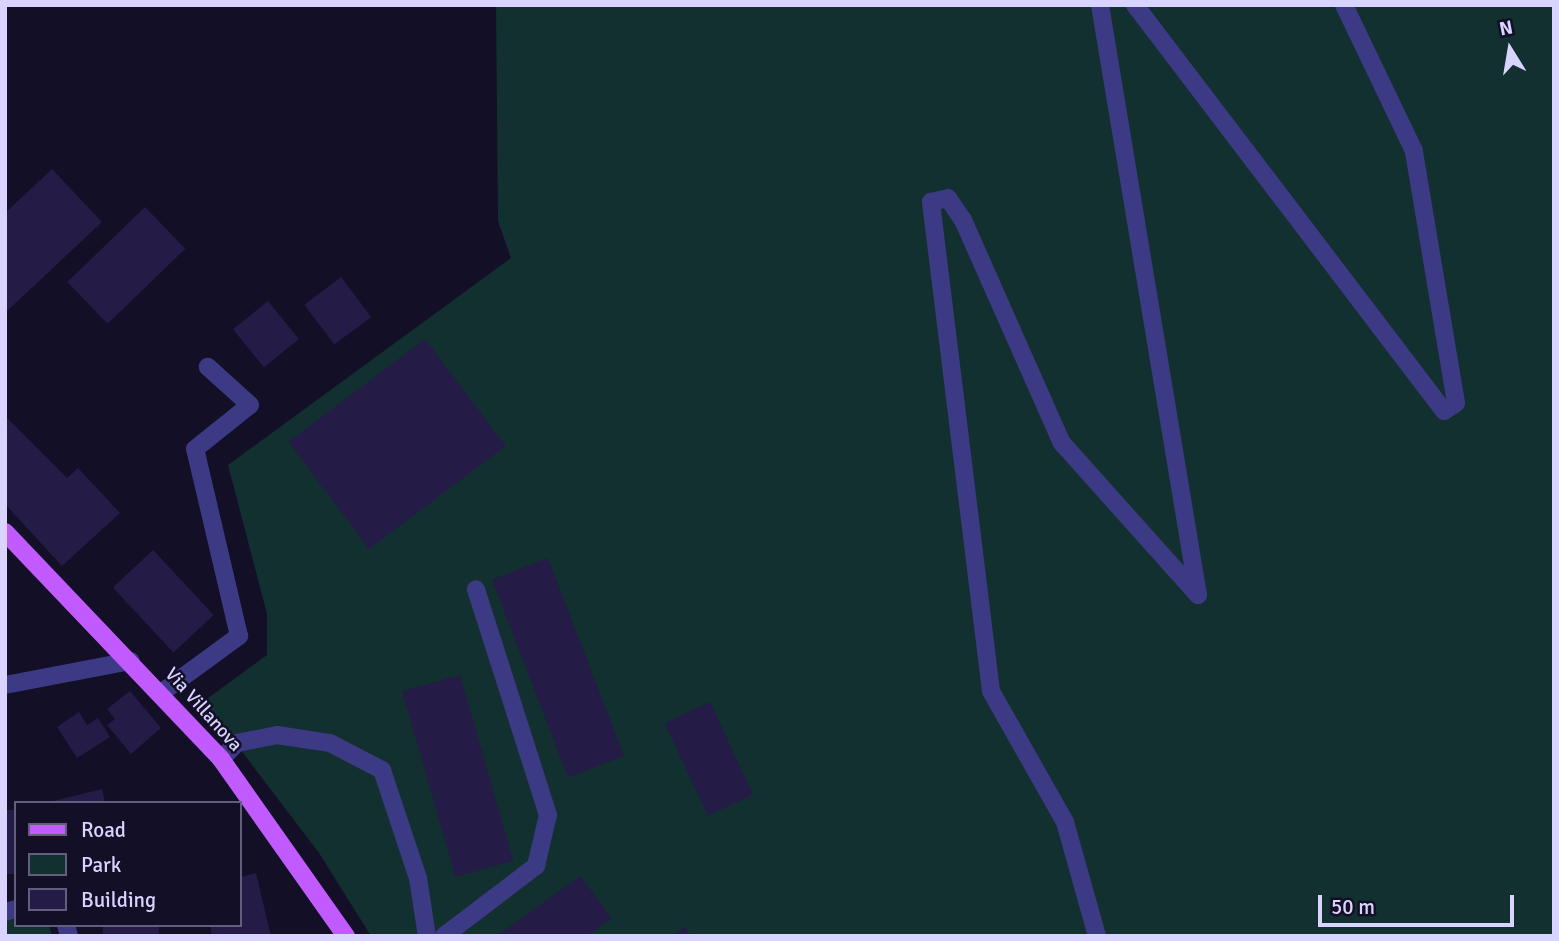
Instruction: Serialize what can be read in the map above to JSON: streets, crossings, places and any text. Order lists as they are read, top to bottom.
{
  "streets": {
    "main road": ["Via Villanova"]
  },
  "legend": ["Road", "Park", "Building"],
  "scale_bar": "50 m",
  "north": "top"
}
